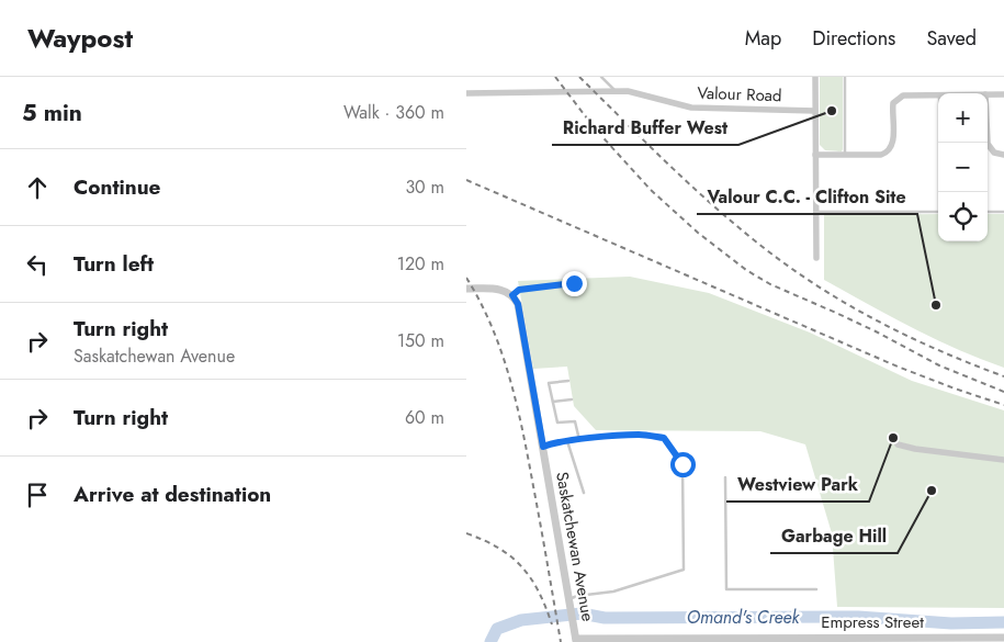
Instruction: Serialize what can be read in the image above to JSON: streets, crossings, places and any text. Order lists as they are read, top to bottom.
{
  "streets": {
    "street": ["Valour Road", "Saskatchewan Avenue", "Empress Street"]
  },
  "crossings": [
    ["Saskatchewan Avenue", "Empress Street"]
  ],
  "water": ["Omand's Creek"],
  "places": [
    "Richard Buffer West",
    "Valour C.C. - Clifton Site",
    "Westview Park",
    "Garbage Hill"
  ],
  "page": {
    "header": "Waypost",
    "nav": ["Map", "Directions", "Saved"],
    "heading": ["5 min", "Walk · 360 m"],
    "map_buttons": ["+", "−"],
    "list": [
      ["Continue", "30 m"],
      ["Turn left", "120 m"],
      ["Turn right", "Saskatchewan Avenue", "150 m"],
      ["Turn right", "60 m"],
      "Arrive at destination"
    ]
  }
}
